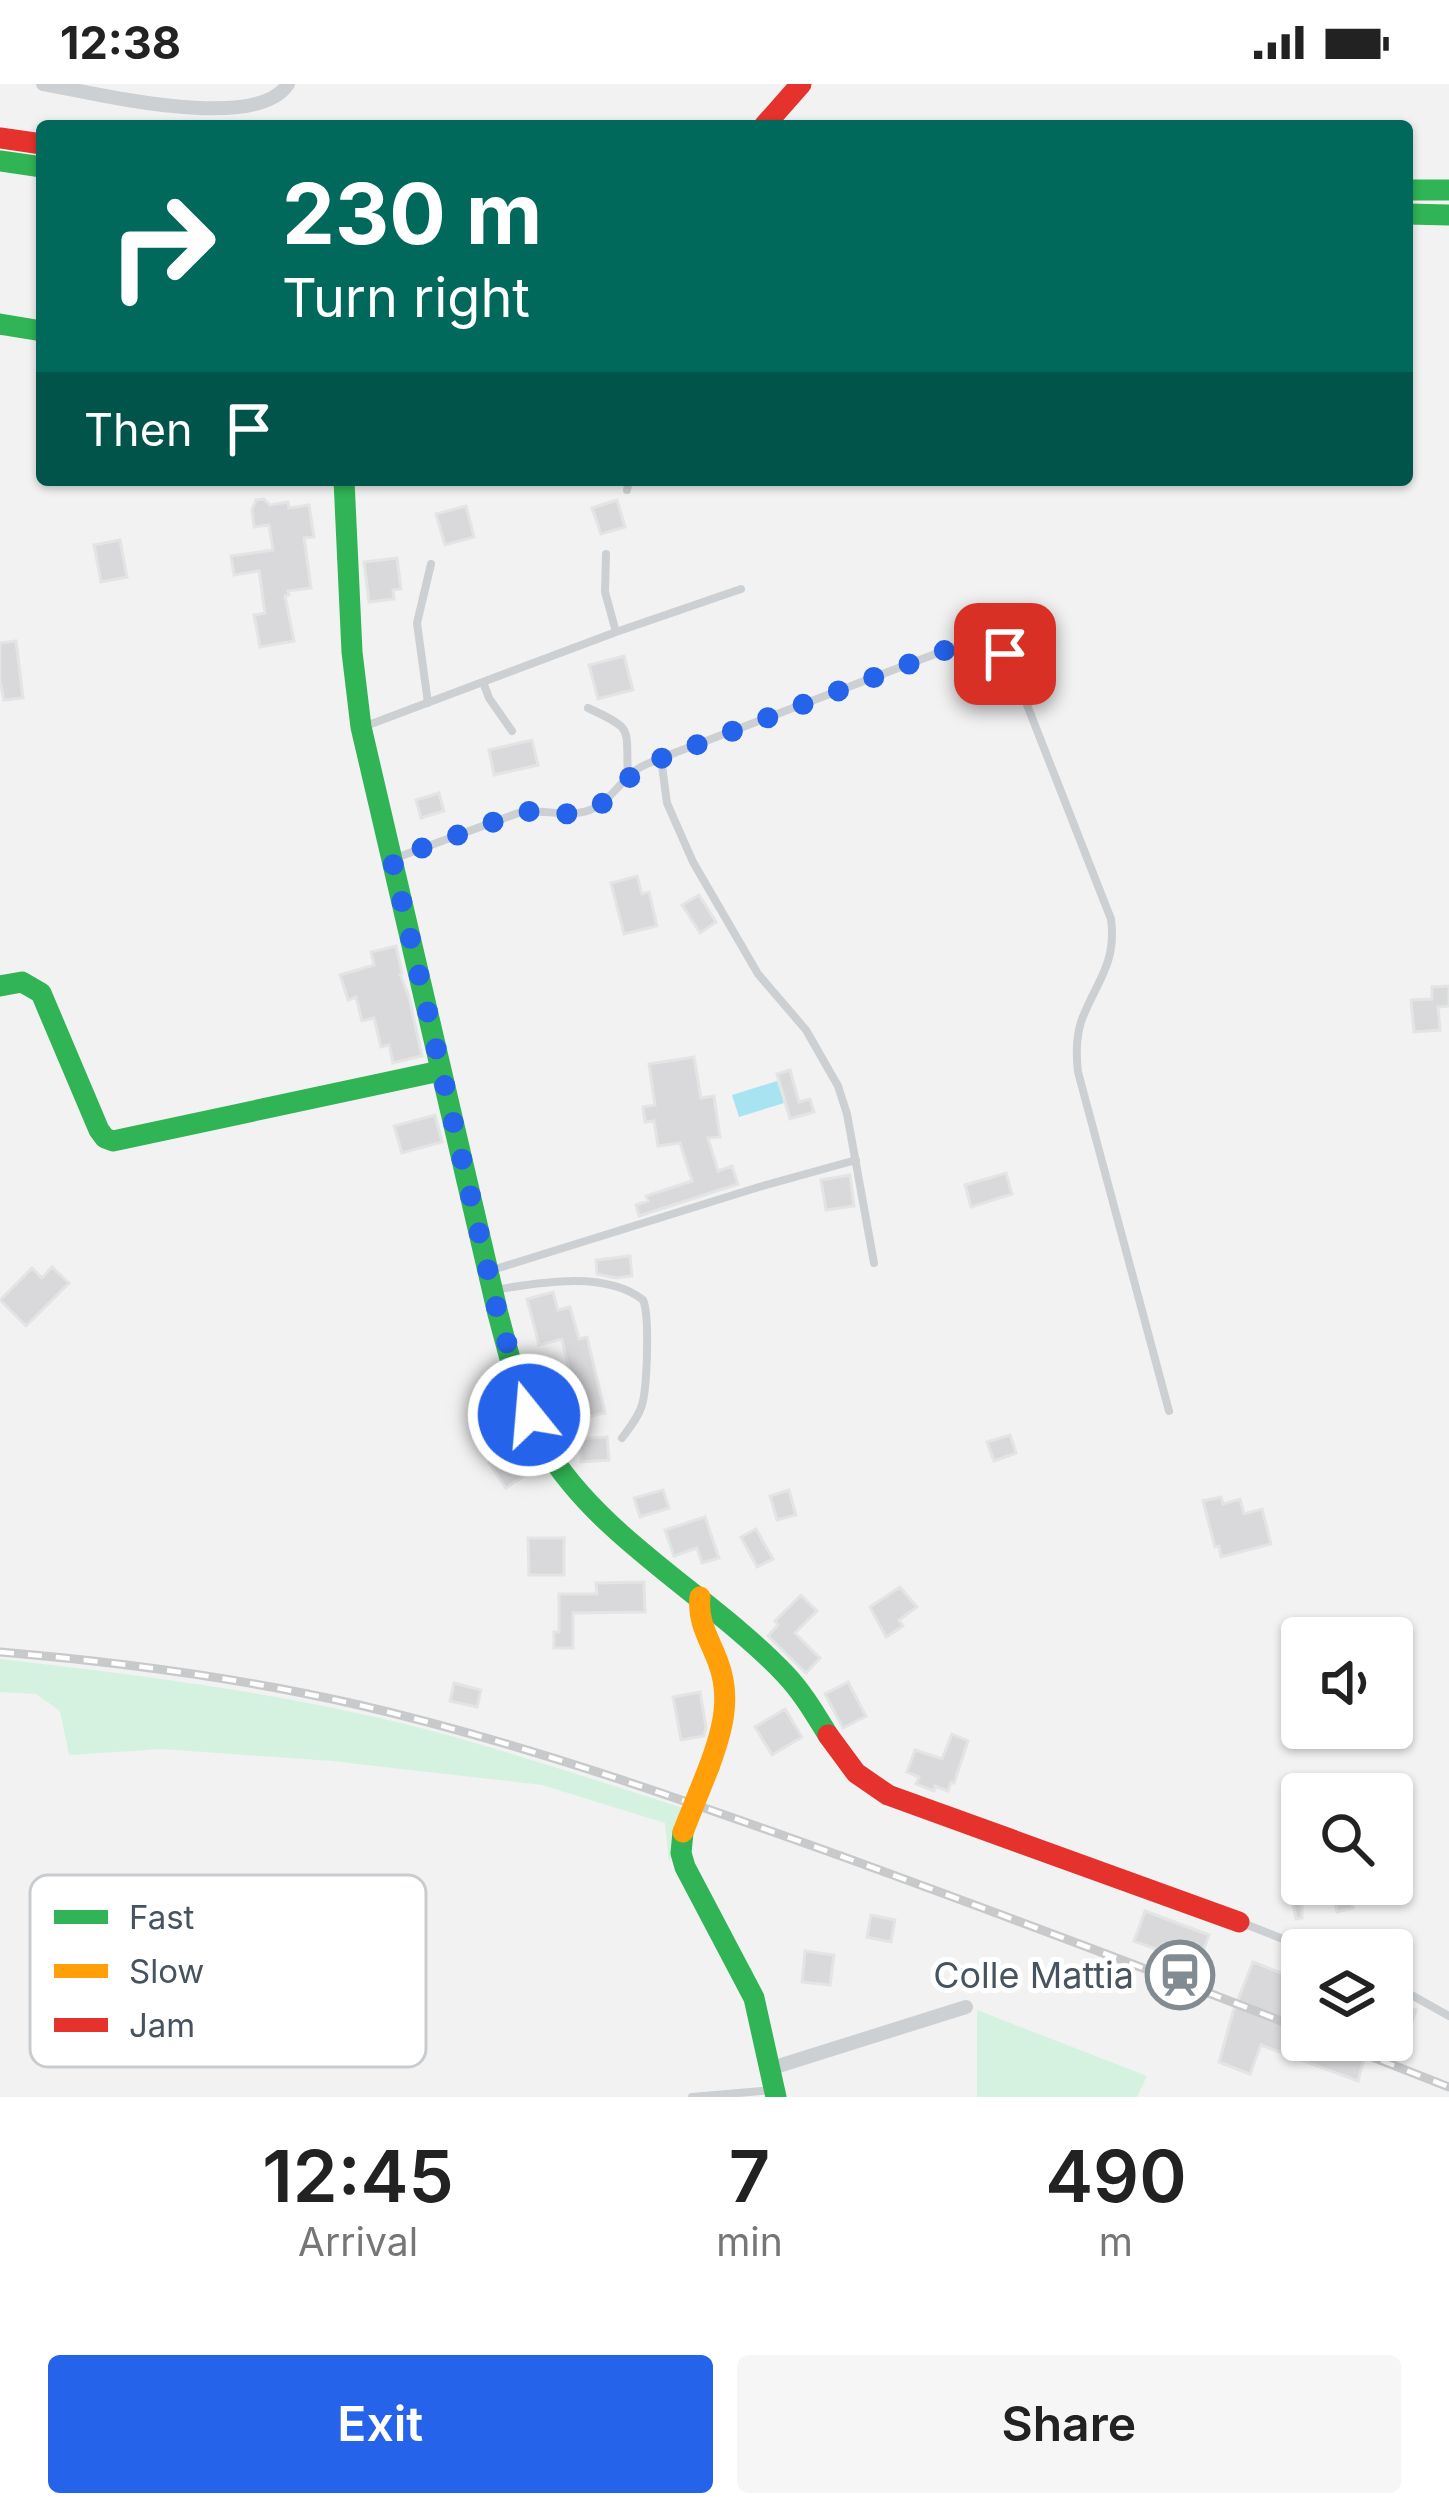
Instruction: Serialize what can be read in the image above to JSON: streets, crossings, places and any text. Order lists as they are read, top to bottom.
{
  "places": {
    "station": ["Colle Mattia"]
  },
  "legend": ["Fast", "Slow", "Jam"],
  "page": {
    "status": "12:38",
    "turn": ["230 m", "Turn right"],
    "then": "Then",
    "eta": [
      "12:45",
      "Arrival",
      "7",
      "min",
      "490",
      "m"
    ],
    "buttons": ["Exit", "Share"]
  }
}
